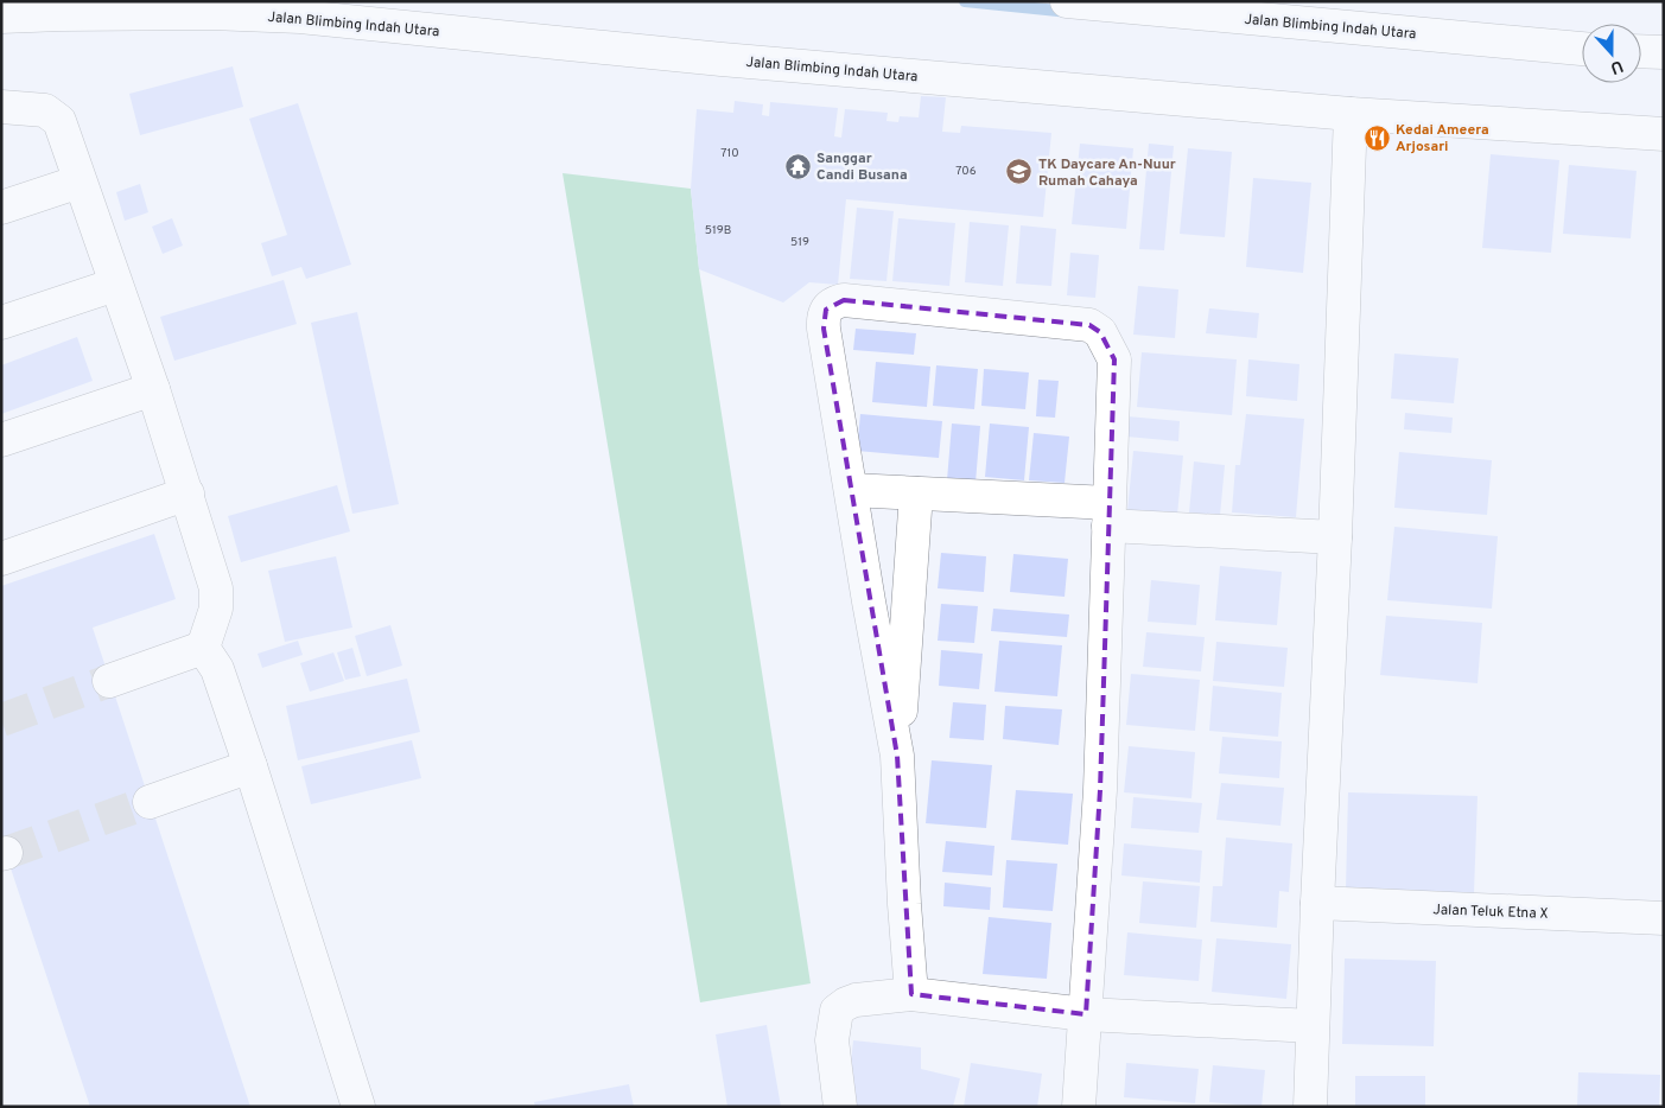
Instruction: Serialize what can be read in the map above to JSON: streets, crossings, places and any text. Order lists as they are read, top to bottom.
{
  "streets": {
    "street": ["Jalan Blimbing Indah Utara", "Jalan Teluk Etna X"]
  },
  "places": {
    "restaurant": ["Kedai Ameera Arjosari"],
    "temple": ["Sanggar Candi Busana"],
    "school or university": ["TK Daycare An-Nuur Rumah Cahaya"]
  },
  "house_numbers": [
    "710",
    "706",
    "519B",
    "519"
  ],
  "north": "bottom"
}
